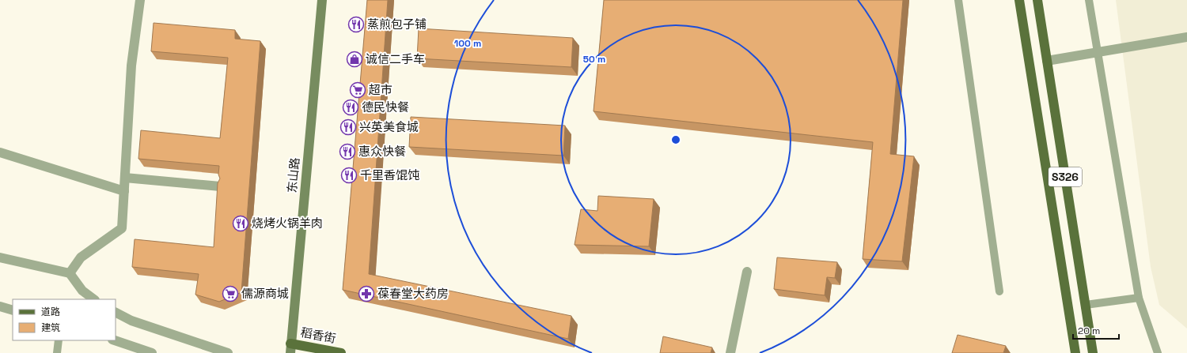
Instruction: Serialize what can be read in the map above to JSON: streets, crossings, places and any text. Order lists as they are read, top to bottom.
{
  "streets": {
    "main road": ["S326", "稻香街"],
    "street": ["东山路"]
  },
  "crossings": [
    ["东山路", "稻香街"]
  ],
  "places": {
    "restaurant": [
      "蒸煎包子铺",
      "德民快餐",
      "兴英美食城",
      "惠众快餐",
      "千里香馄饨",
      "烧烤火锅羊肉"
    ],
    "shop": ["诚信二手车"],
    "supermarket": ["超市", "儒源商城"],
    "pharmacy": ["葆春堂大药房"]
  },
  "legend": ["道路", "建筑"],
  "scale_bar": "20 m",
  "rings": ["100 m", "50 m"]
}
